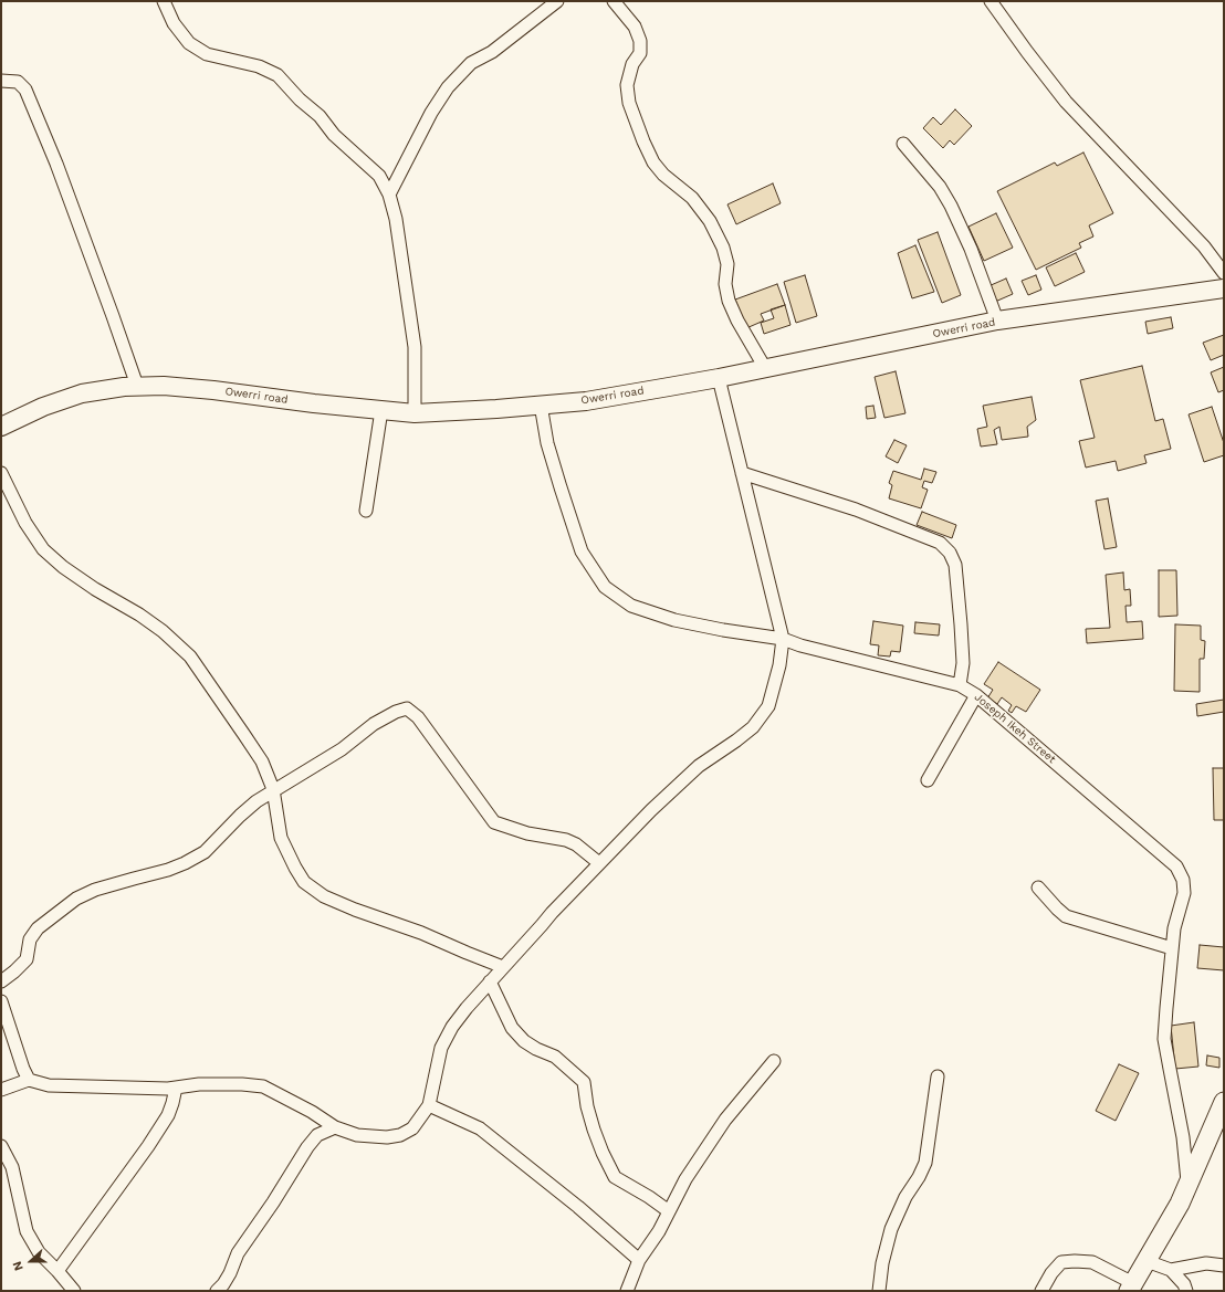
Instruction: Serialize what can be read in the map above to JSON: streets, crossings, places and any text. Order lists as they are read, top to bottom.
{
  "streets": {
    "main road": ["Owerri road"],
    "street": ["Joseph Ikeh Street"]
  },
  "crossings": [
    ["Owerri road", "Joseph Ikeh Street"]
  ],
  "north": "left"
}
